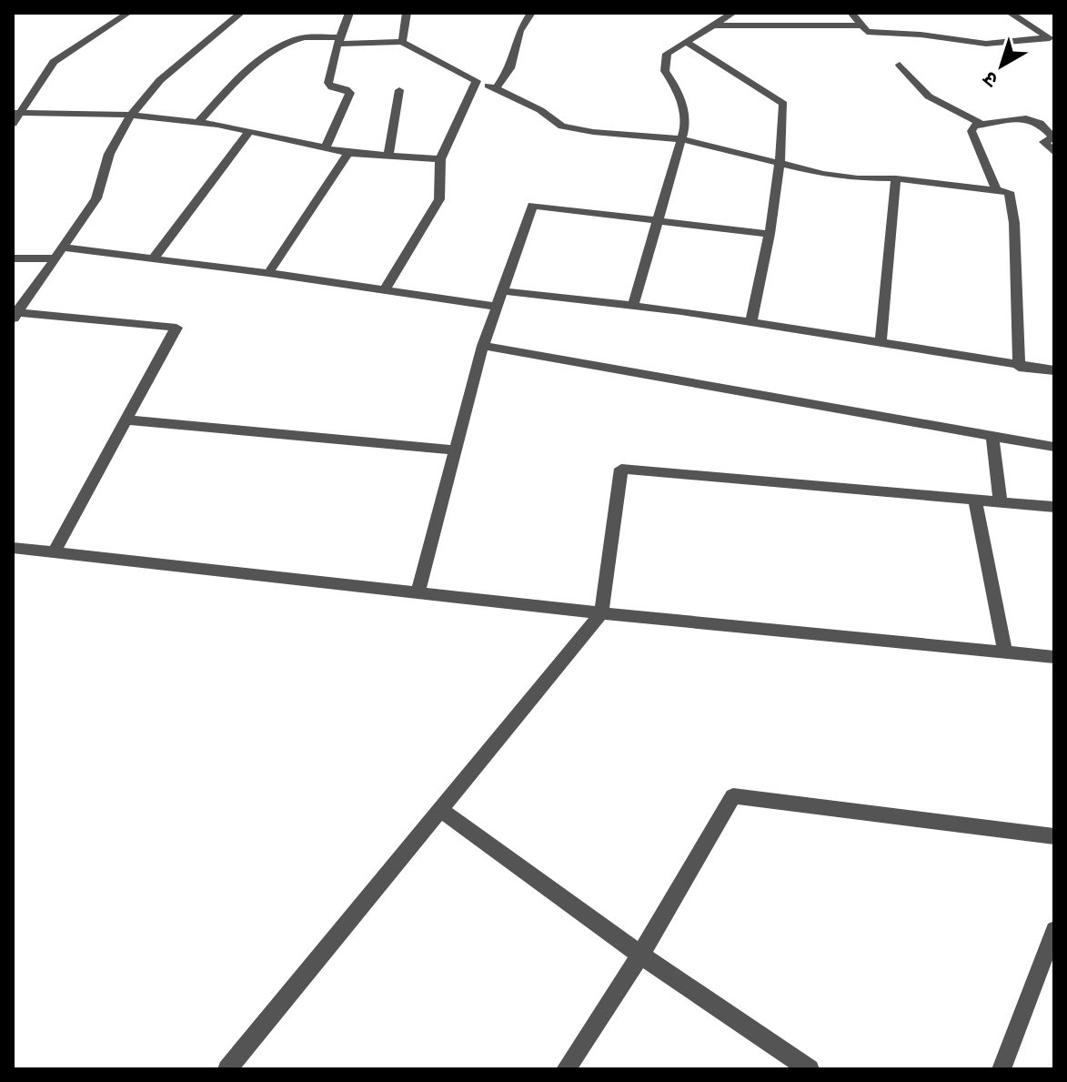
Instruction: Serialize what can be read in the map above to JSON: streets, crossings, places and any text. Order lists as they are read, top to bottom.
{
  "north": "bottom left"
}
